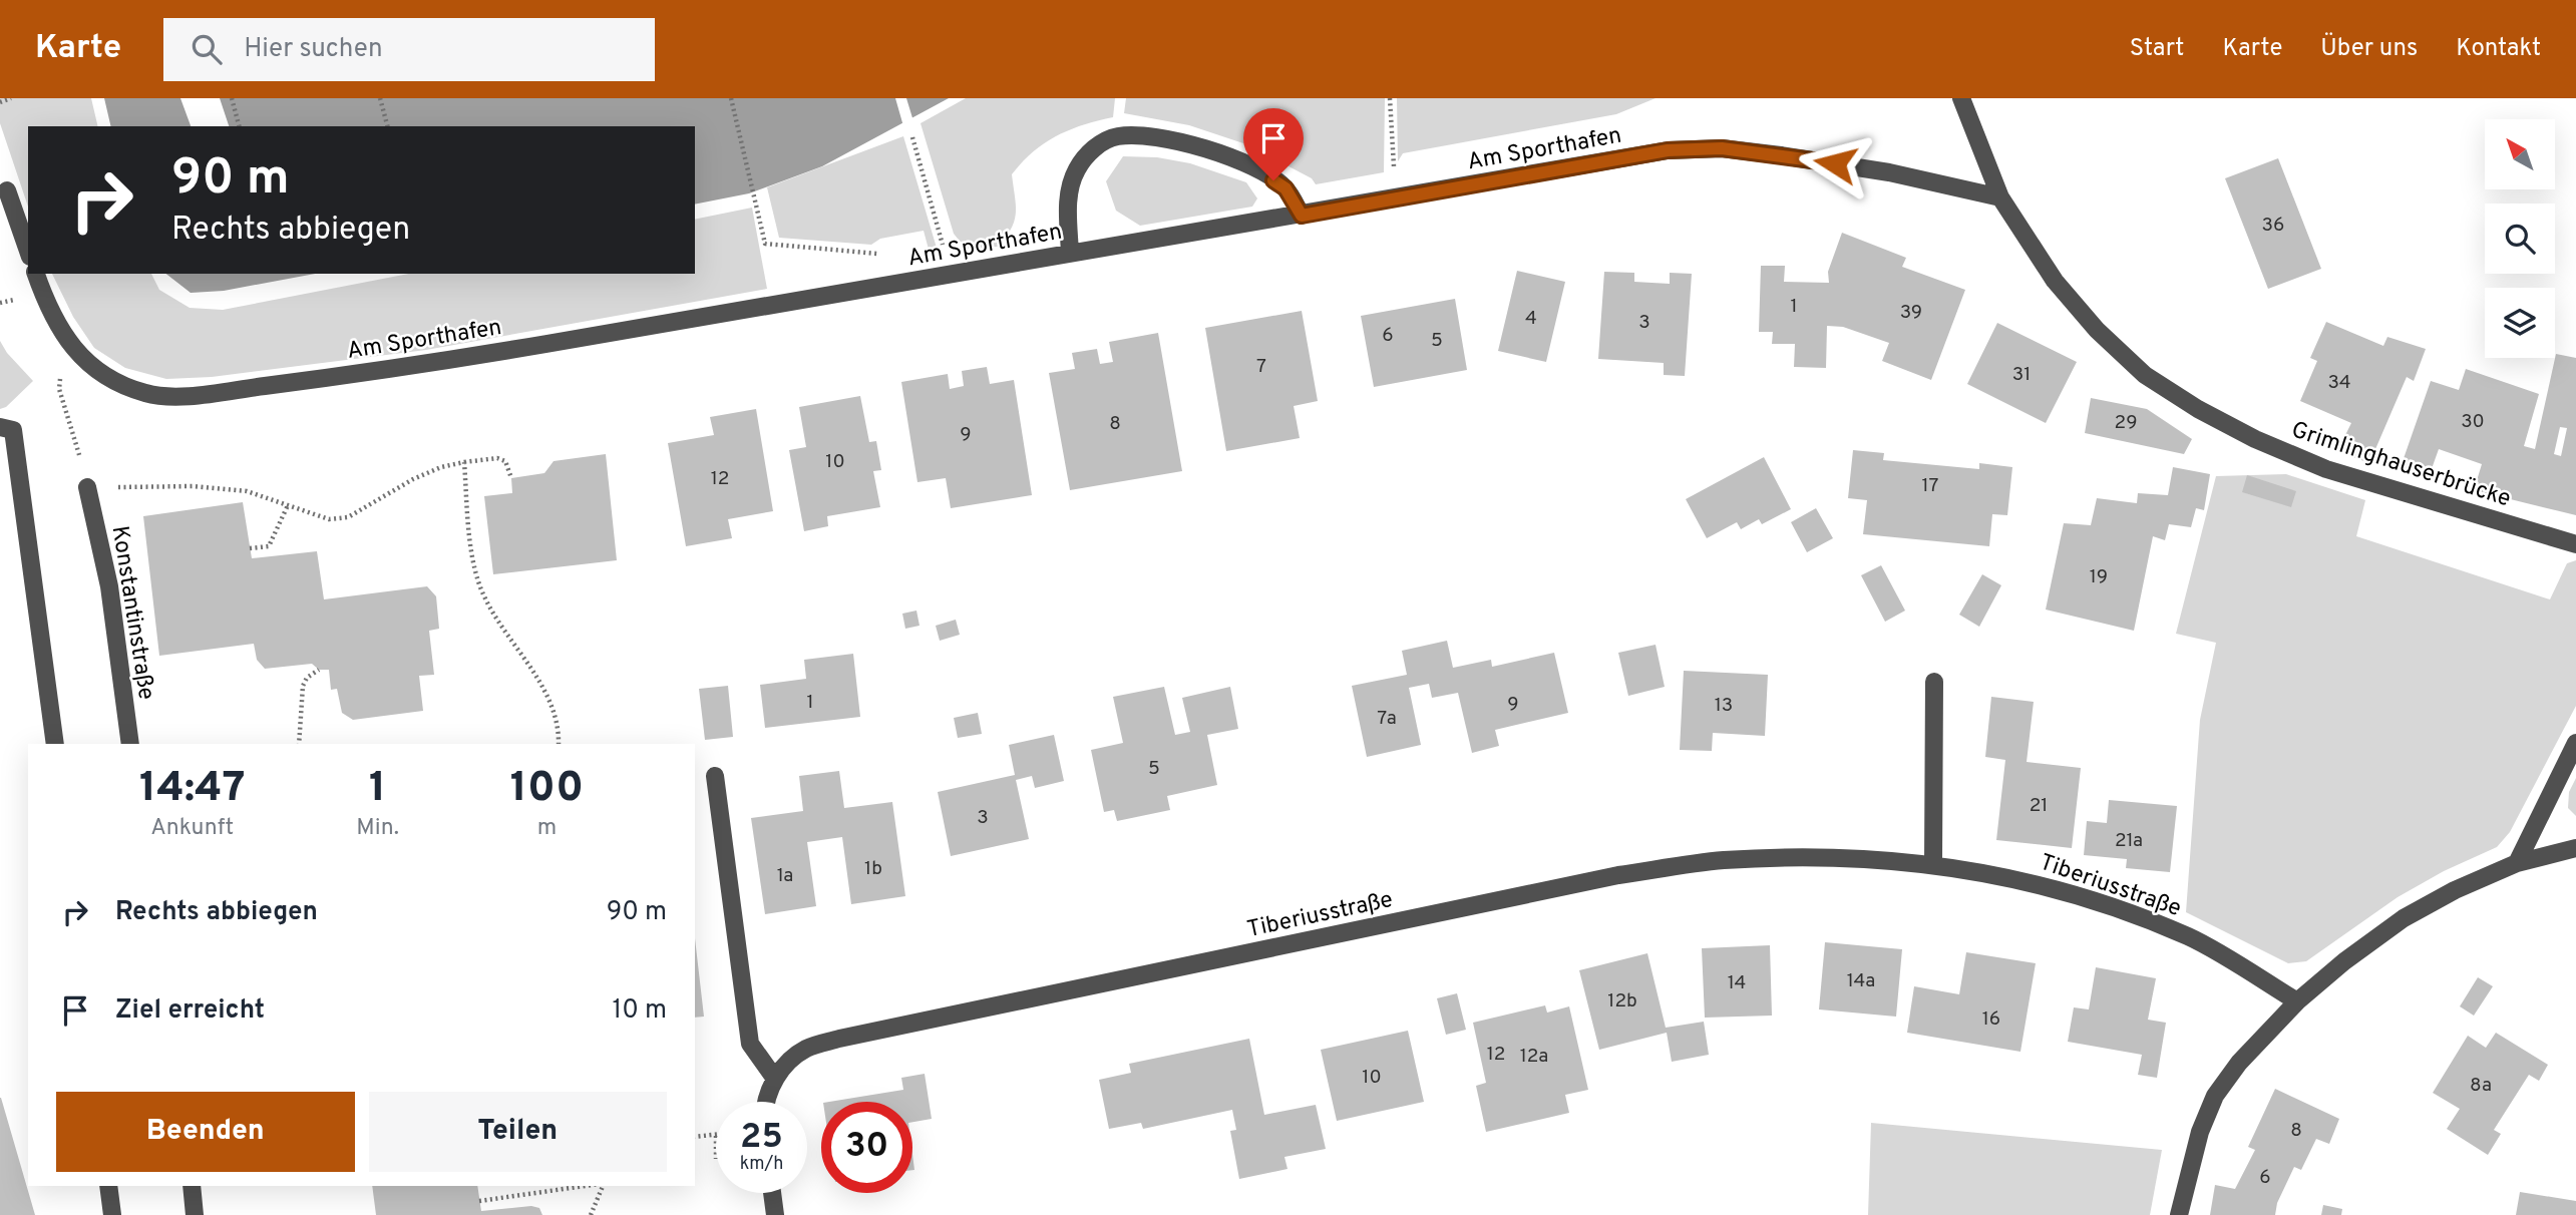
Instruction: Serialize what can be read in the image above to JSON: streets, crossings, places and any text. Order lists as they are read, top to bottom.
{
  "streets": {
    "street": [
      "Am Sporthafen",
      "Grimlinghauserbrücke",
      "Konstantinstraße",
      "Tiberiusstraße"
    ]
  },
  "crossings": [
    ["Am Sporthafen", "Grimlinghauserbrücke"]
  ],
  "house_numbers": [
    "36",
    "1",
    "39",
    "4",
    "3",
    "6",
    "5",
    "7",
    "31",
    "34",
    "30",
    "29",
    "8",
    "9",
    "10",
    "12",
    "17",
    "19",
    "1",
    "9",
    "13",
    "7a",
    "5",
    "21",
    "3",
    "21a",
    "1b",
    "1a",
    "14a",
    "14",
    "12b",
    "16",
    "12",
    "12a",
    "10",
    "8a",
    "8",
    "6"
  ],
  "north": "top left",
  "page": {
    "header": "Karte",
    "search": "Hier suchen",
    "nav": [
      "Start",
      "Karte",
      "Über uns",
      "Kontakt"
    ],
    "turn": ["90 m", "Rechts abbiegen"],
    "eta": [
      "14:47",
      "Ankunft",
      "1",
      "Min.",
      "100",
      "m"
    ],
    "list": [
      {
        "name": "Rechts abbiegen",
        "value": "90 m"
      },
      {
        "name": "Ziel erreicht",
        "value": "10 m"
      }
    ],
    "buttons": ["Beenden", "Teilen"],
    "speed": "25 km/h",
    "limit": "30"
  }
}
